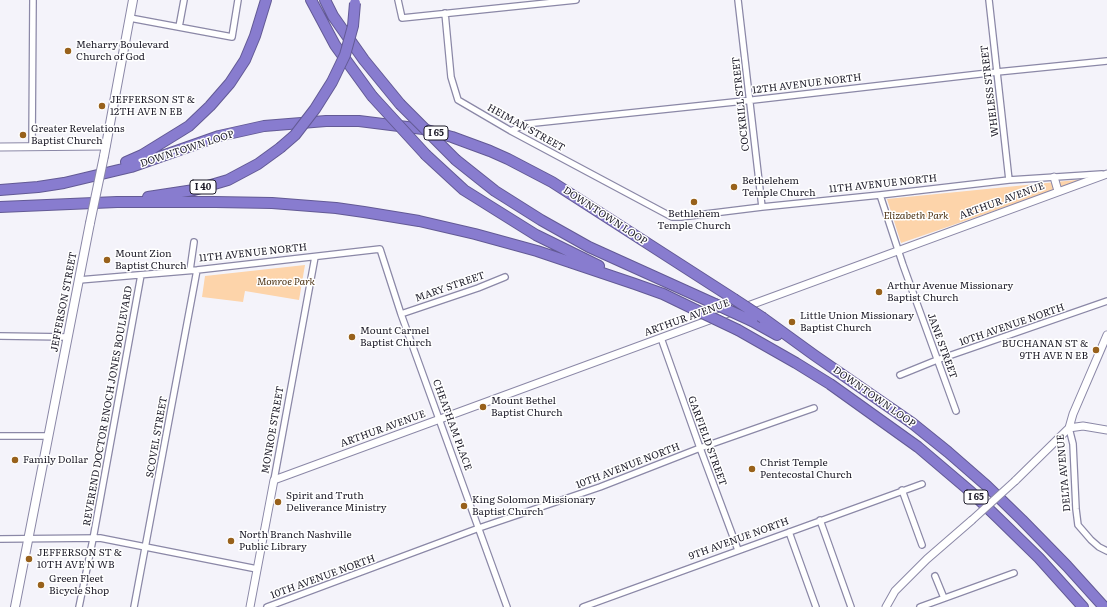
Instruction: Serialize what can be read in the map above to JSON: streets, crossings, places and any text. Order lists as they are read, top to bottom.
{
  "streets": {
    "highway": ["I 65", "DOWNTOWN LOOP", "I 40"],
    "main road": ["JEFFERSON STREET"],
    "street": [
      "12TH AVENUE NORTH",
      "WHELESS STREET",
      "COCKRILL STREET",
      "HEIMAN STREET",
      "11TH AVENUE NORTH",
      "ARTHUR AVENUE",
      "MARY STREET",
      "10TH AVENUE NORTH",
      "JANE STREET",
      "REVEREND DOCTOR ENOCH JONES BOULEVARD",
      "CHEATHAM PLACE",
      "MONROE STREET",
      "SCOVEL STREET",
      "GARFIELD STREET",
      "DELTA AVENUE",
      "9TH AVENUE NORTH"
    ]
  },
  "crossings": [
    ["12TH AVENUE NORTH", "WHELESS STREET"],
    ["12TH AVENUE NORTH", "COCKRILL STREET"],
    ["12TH AVENUE NORTH", "HEIMAN STREET"],
    ["WHELESS STREET", "11TH AVENUE NORTH"],
    ["COCKRILL STREET", "11TH AVENUE NORTH"],
    ["HEIMAN STREET", "11TH AVENUE NORTH"],
    ["DOWNTOWN LOOP", "I 40"],
    ["11TH AVENUE NORTH", "ARTHUR AVENUE"],
    ["11TH AVENUE NORTH", "JEFFERSON STREET"],
    ["11TH AVENUE NORTH", "JANE STREET"],
    ["11TH AVENUE NORTH", "REVEREND DOCTOR ENOCH JONES BOULEVARD"],
    ["11TH AVENUE NORTH", "CHEATHAM PLACE"],
    ["11TH AVENUE NORTH", "MONROE STREET"],
    ["11TH AVENUE NORTH", "SCOVEL STREET"],
    ["ARTHUR AVENUE", "JANE STREET"],
    ["ARTHUR AVENUE", "CHEATHAM PLACE"],
    ["ARTHUR AVENUE", "MONROE STREET"],
    ["ARTHUR AVENUE", "GARFIELD STREET"],
    ["MARY STREET", "CHEATHAM PLACE"],
    ["10TH AVENUE NORTH", "JANE STREET"],
    ["10TH AVENUE NORTH", "CHEATHAM PLACE"],
    ["10TH AVENUE NORTH", "GARFIELD STREET"],
    ["GARFIELD STREET", "9TH AVENUE NORTH"]
  ],
  "parks": ["Elizabeth Park", "Monroe Park"],
  "places": [
    "Meharry Boulevard Church of God",
    "JEFFERSON ST & 12TH AVE N EB",
    "Greater Revelations Baptist Church",
    "Bethelehem Temple Church",
    "Bethlehem Temple Church",
    "Mount Zion Baptist Church",
    "Arthur Avenue Missionary Baptist Church",
    "Little Union Missionary Baptist Church",
    "Mount Carmel Baptist Church",
    "BUCHANAN ST & 9TH AVE N EB",
    "Mount Bethel Baptist Church",
    "Family Dollar",
    "Christ Temple Pentecostal Church",
    "Spirit and Truth Deliverance Ministry",
    "King Solomon Missionary Baptist Church",
    "North Branch Nashville Public Library",
    "JEFFERSON ST & 10TH AVE N WB",
    "Green Fleet Bicycle Shop"
  ]
}
